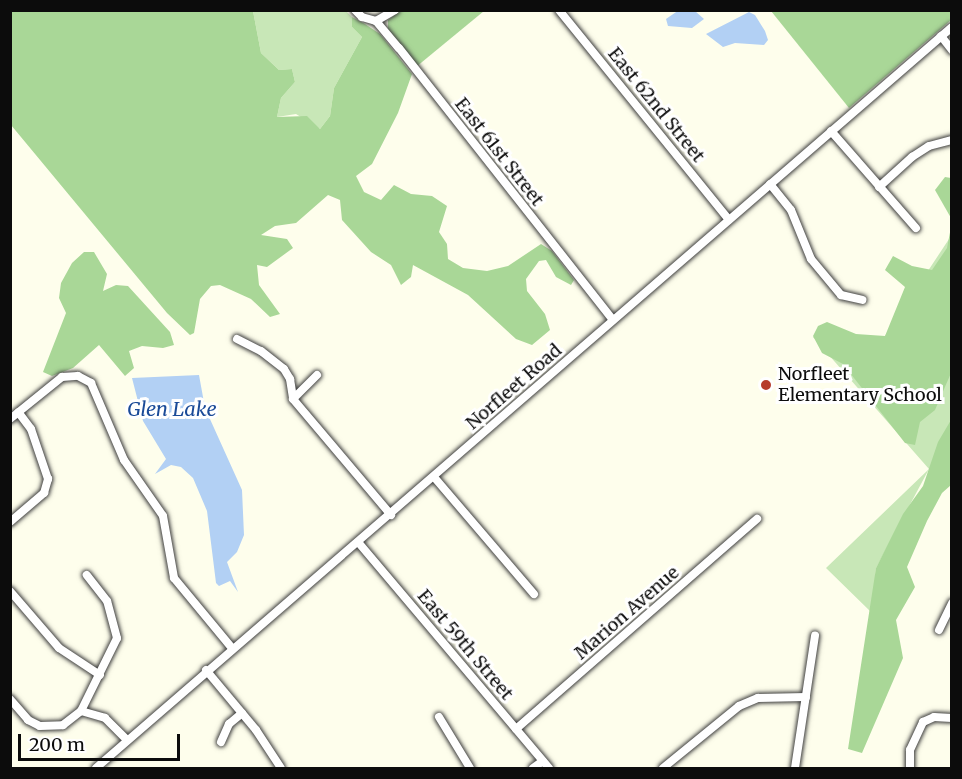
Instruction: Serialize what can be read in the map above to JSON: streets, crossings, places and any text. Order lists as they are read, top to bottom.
{
  "streets": {
    "street": [
      "East 62nd Street",
      "East 61st Street",
      "Norfleet Road",
      "Marion Avenue",
      "East 59th Street"
    ]
  },
  "crossings": [
    ["East 62nd Street", "Norfleet Road"],
    ["East 61st Street", "Norfleet Road"],
    ["Norfleet Road", "East 59th Street"],
    ["Marion Avenue", "East 59th Street"]
  ],
  "water": ["Glen Lake"],
  "places": ["Norfleet Elementary School"],
  "scale_bar": "200 m"
}
